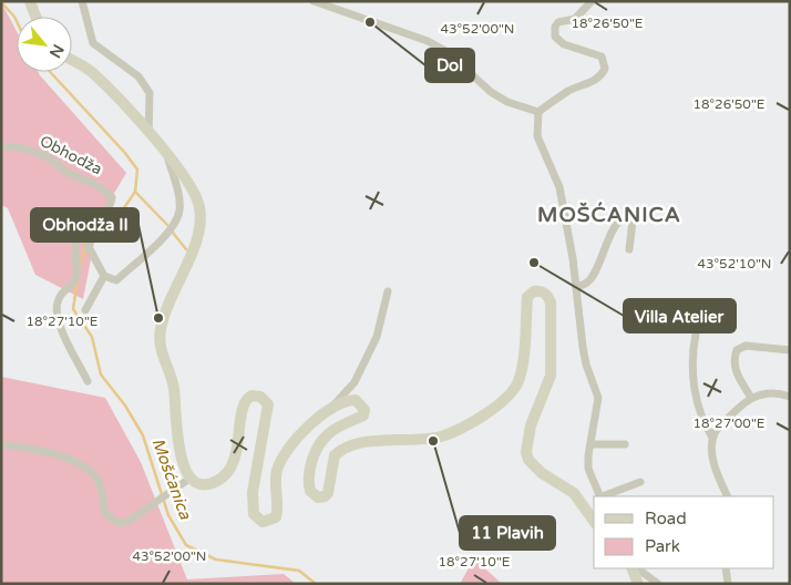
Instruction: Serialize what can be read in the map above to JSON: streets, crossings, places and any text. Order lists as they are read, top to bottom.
{
  "streets": {
    "street": ["Obhodža"]
  },
  "districts": ["MOŠĆANICA"],
  "water": ["Mošćanica"],
  "places": [
    "Dol",
    "Villa Atelier",
    "Obhodža II",
    "11 Plavih"
  ],
  "legend": ["Road", "Park"],
  "north": "bottom right",
  "coordinates": [
    "18°26'50\"E",
    "43°52'00\"N",
    "43°52'10\"N",
    "18°27'10\"E",
    "18°27'00\"E"
  ]
}
